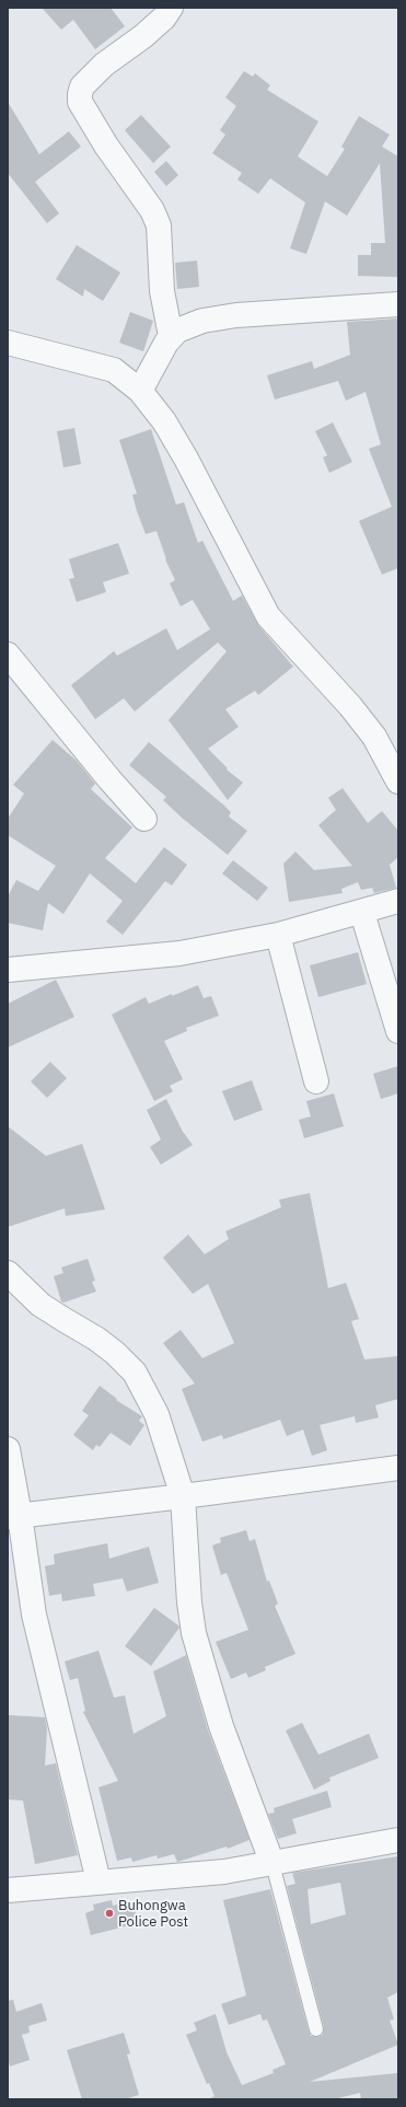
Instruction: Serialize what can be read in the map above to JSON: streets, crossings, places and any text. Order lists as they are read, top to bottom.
{
  "places": ["Buhongwa Police Post"]
}
